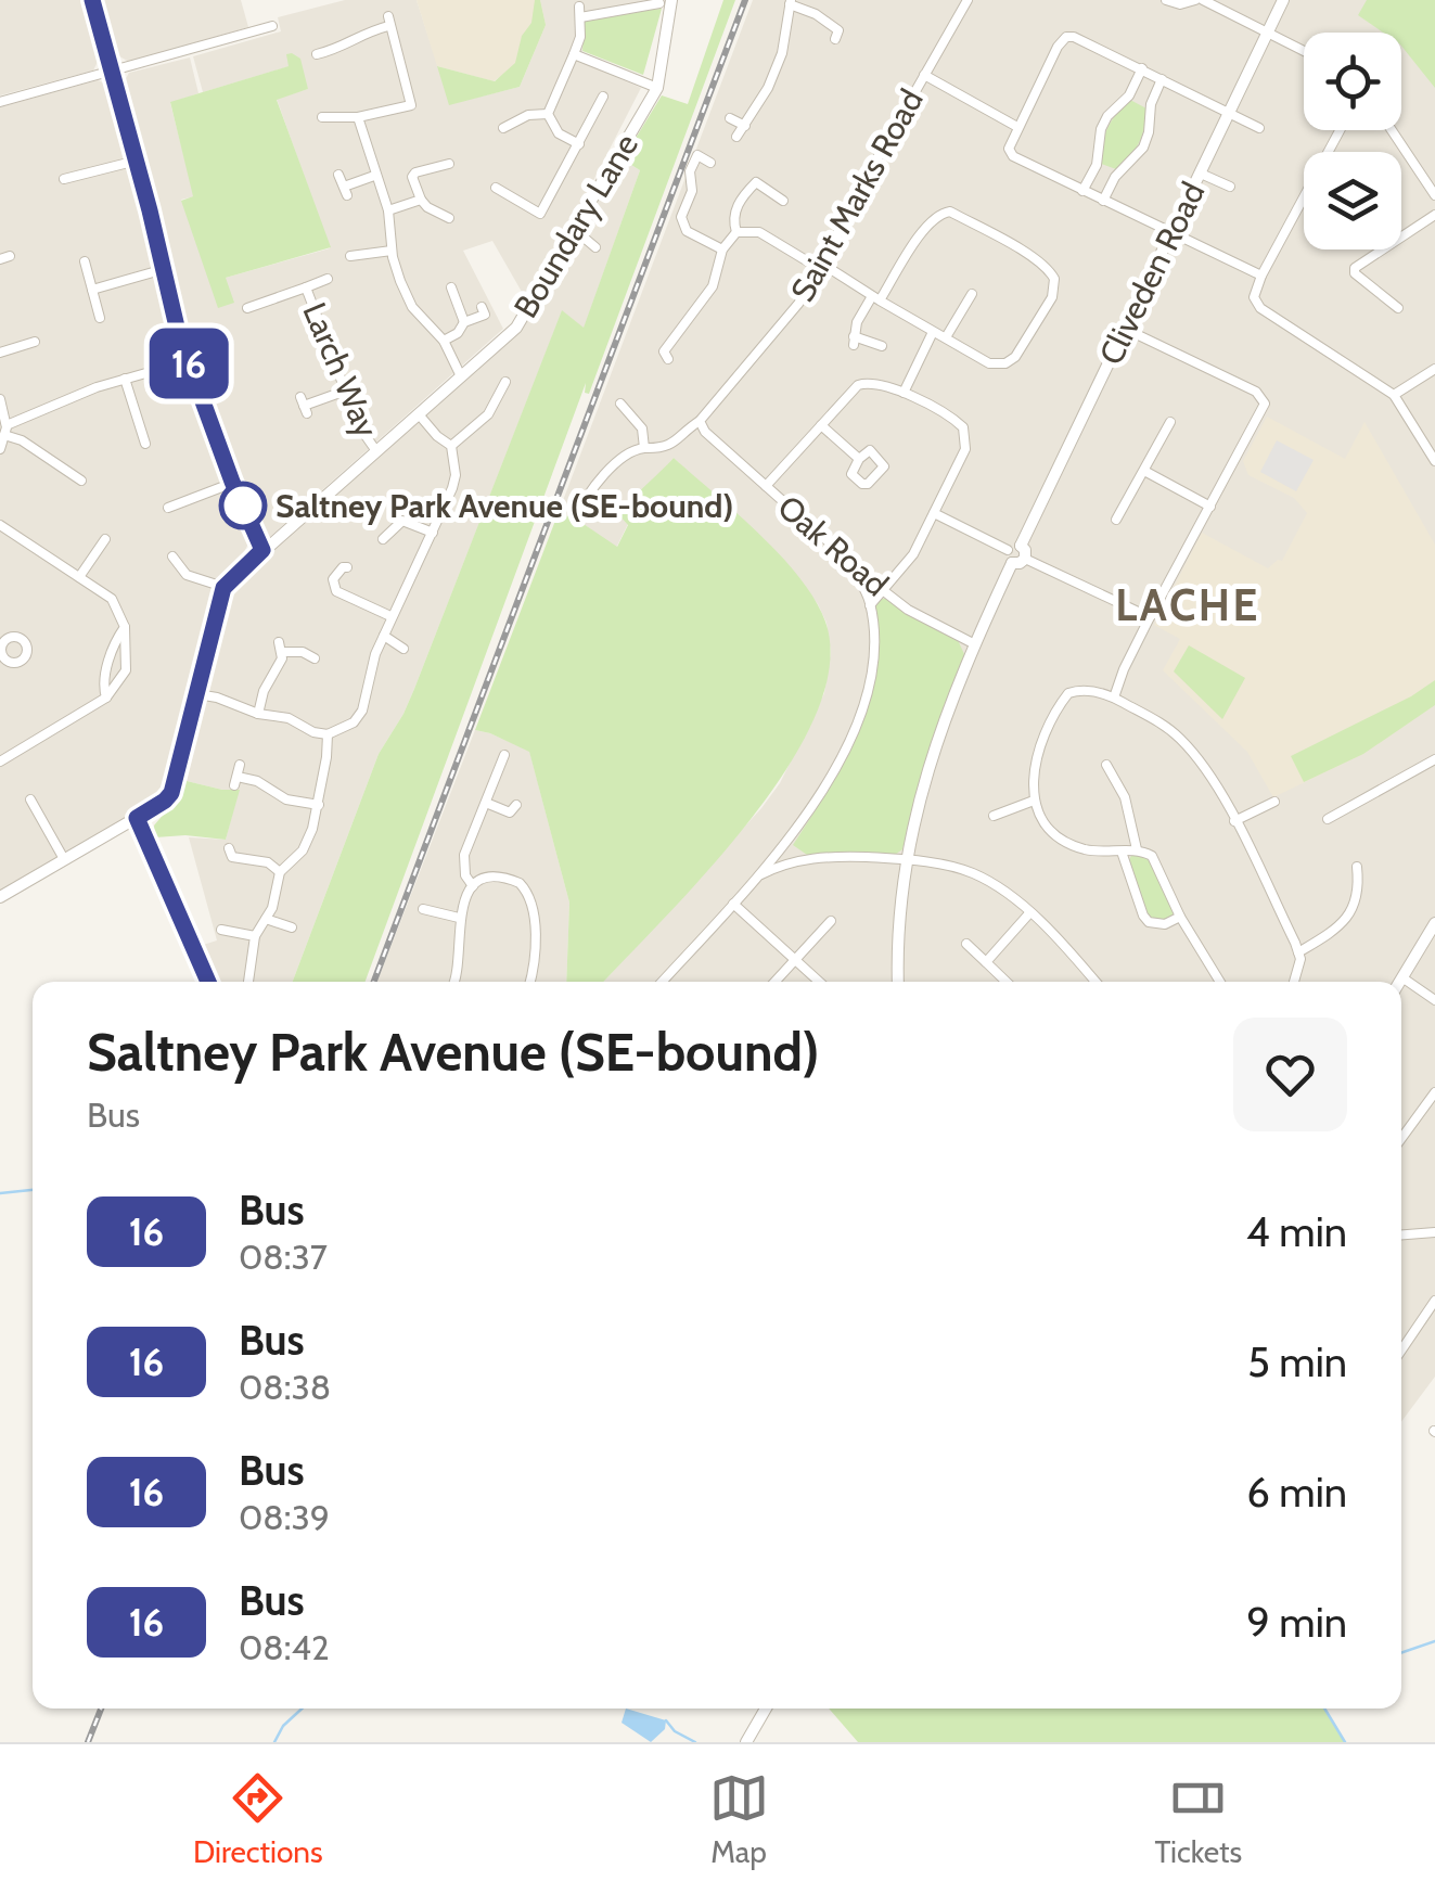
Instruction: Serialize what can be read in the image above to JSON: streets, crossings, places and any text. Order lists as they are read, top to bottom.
{
  "streets": {
    "street": [
      "Saint Marks Road",
      "Boundary Lane",
      "Cliveden Road",
      "Larch Way",
      "Oak Road"
    ]
  },
  "crossings": [
    ["Saint Marks Road", "Oak Road"],
    ["Boundary Lane", "Larch Way"],
    ["Cliveden Road", "Oak Road"]
  ],
  "districts": ["LACHE"],
  "places": ["Saltney Park Avenue (SE-bound)"],
  "lines": ["bus line 16"],
  "page": {
    "on_map": "16",
    "heading": ["Saltney Park Avenue (SE-bound)", "Bus"],
    "list": [
      {
        "mark": "16",
        "name": "Bus",
        "note": "08:37",
        "value": "4 min"
      },
      {
        "mark": "16",
        "name": "Bus",
        "note": "08:38",
        "value": "5 min"
      },
      {
        "mark": "16",
        "name": "Bus",
        "note": "08:39",
        "value": "6 min"
      },
      {
        "mark": "16",
        "name": "Bus",
        "note": "08:42",
        "value": "9 min"
      }
    ],
    "tabs": ["Directions", "Map", "Tickets"]
  }
}
